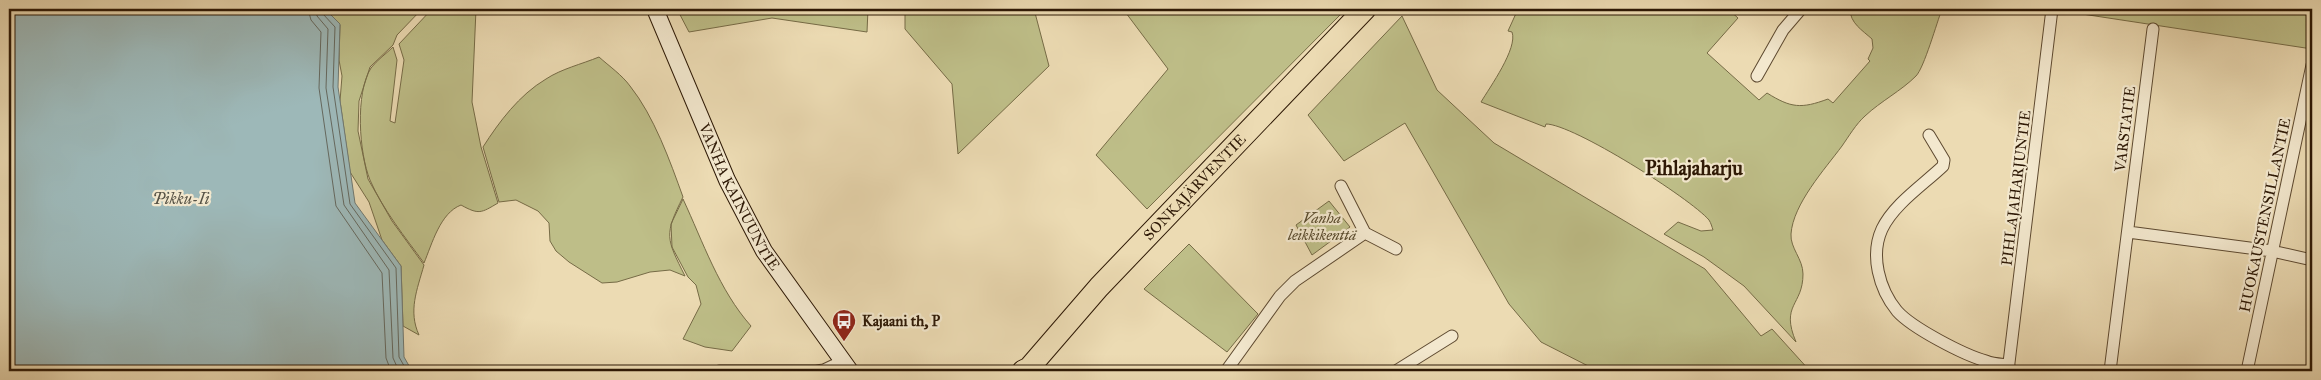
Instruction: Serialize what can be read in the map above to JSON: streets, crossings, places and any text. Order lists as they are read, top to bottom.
{
  "streets": {
    "highway": ["SONKAJÄRVENTIE"],
    "main road": ["VANHA KAINUUNTIE"],
    "street": ["VARSTATIE", "PIHLAJAHARJUNTIE", "HUOKAUSTENSILLANTIE"]
  },
  "districts": ["Pihlajaharju"],
  "water": ["Pikku-Ii"],
  "parks": ["Vanha leikkikenttä"],
  "places": {
    "bus stop": ["Kajaani th, P"]
  }
}
